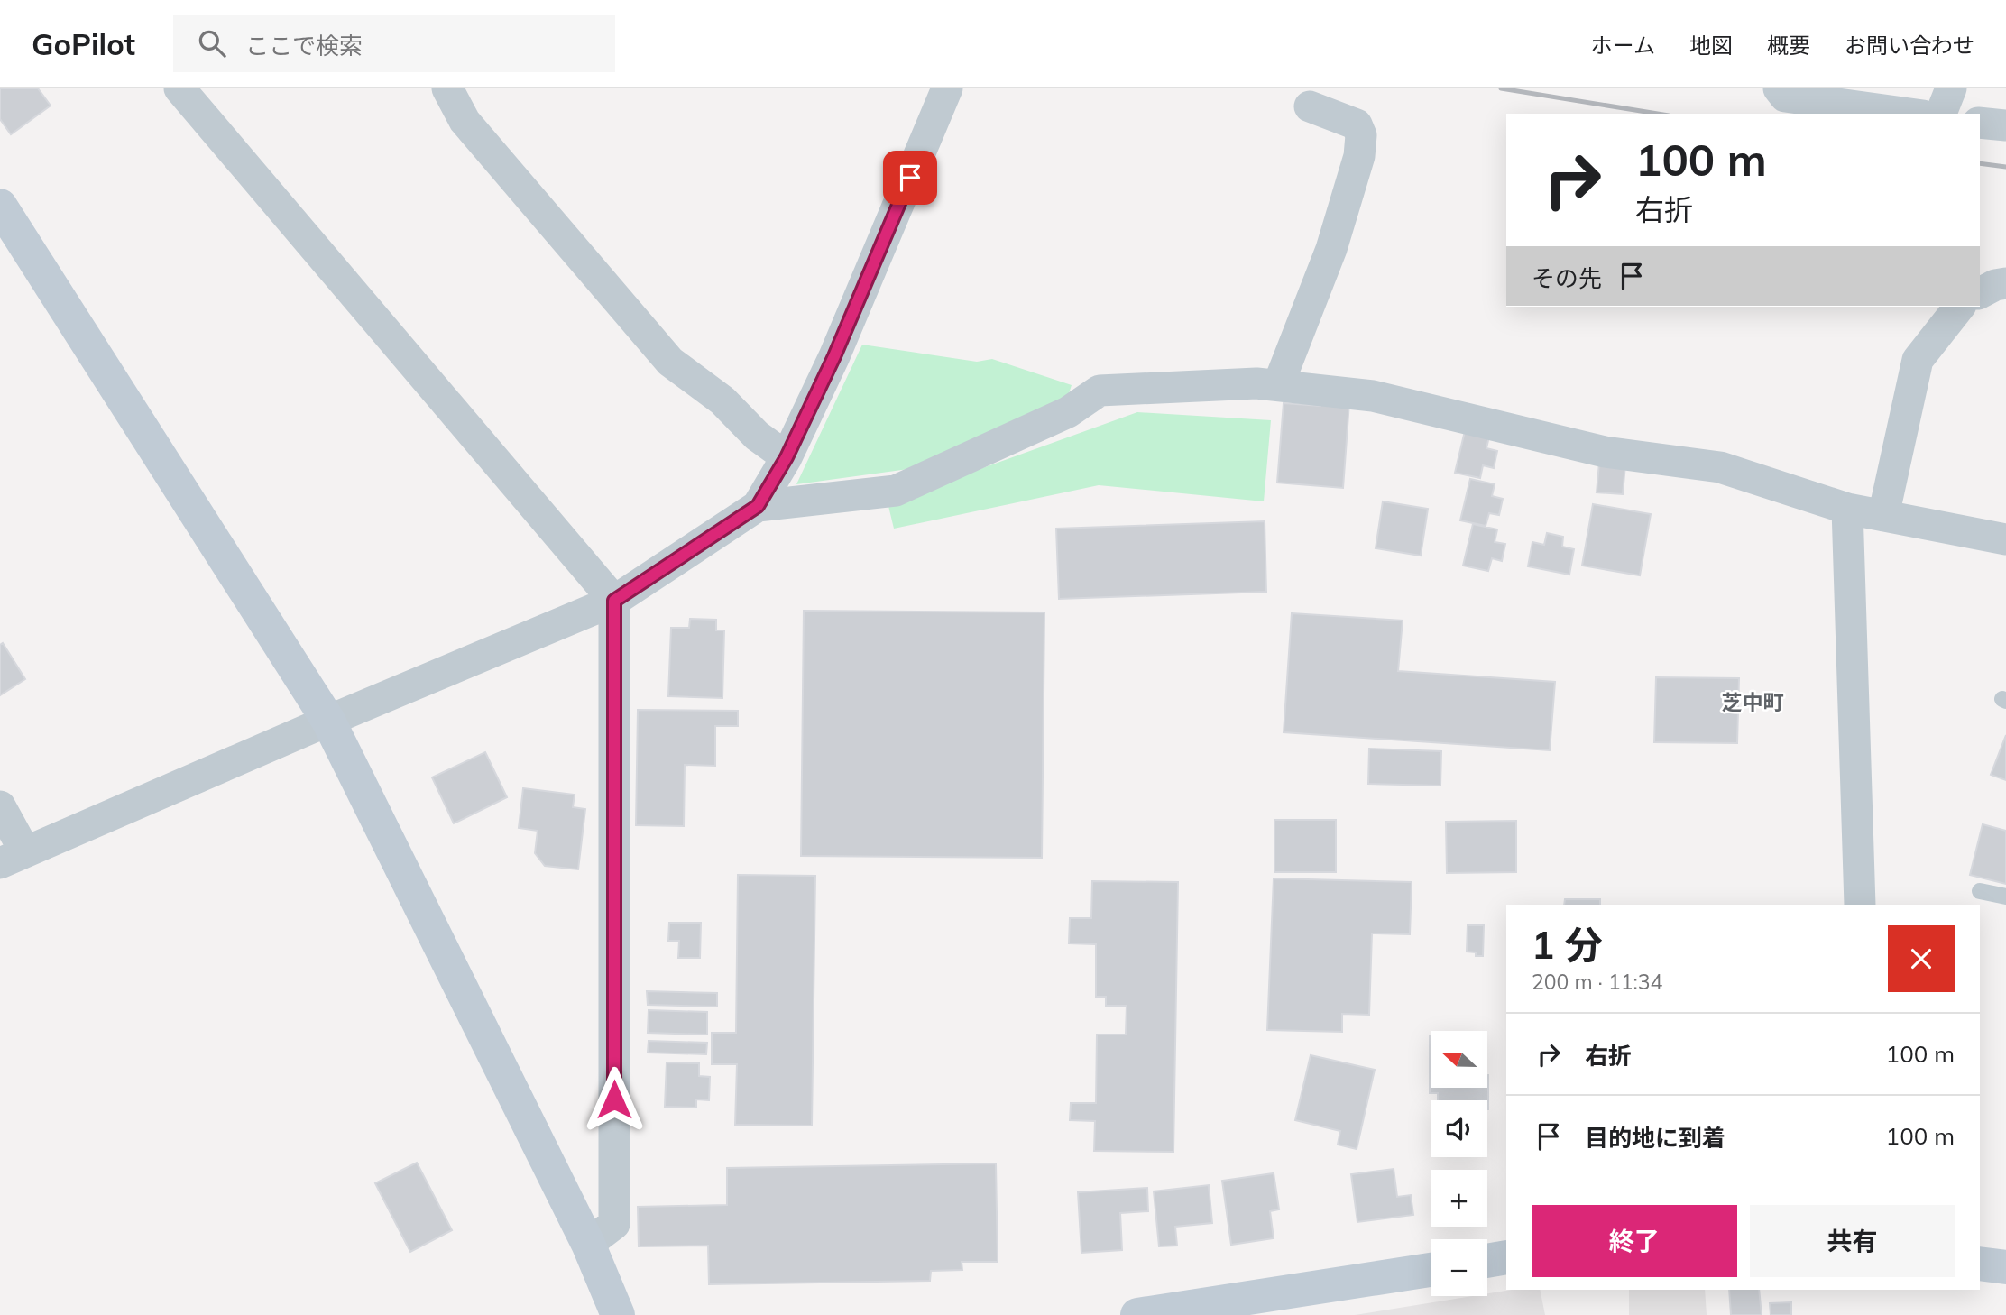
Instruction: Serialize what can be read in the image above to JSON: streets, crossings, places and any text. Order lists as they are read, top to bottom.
{
  "districts": ["芝中町"],
  "north": "left",
  "page": {
    "header": "GoPilot",
    "search": "ここで検索",
    "nav": [
      "ホーム",
      "地図",
      "概要",
      "お問い合わせ"
    ],
    "turn": ["100 m", "右折"],
    "then": "その先",
    "heading": ["1 分", "200 m · 11:34"],
    "list": [
      {
        "name": "右折",
        "value": "100 m"
      },
      {
        "name": "目的地に到着",
        "value": "100 m"
      }
    ],
    "map_buttons": ["+", "−"],
    "buttons": ["終了", "共有"]
  }
}
